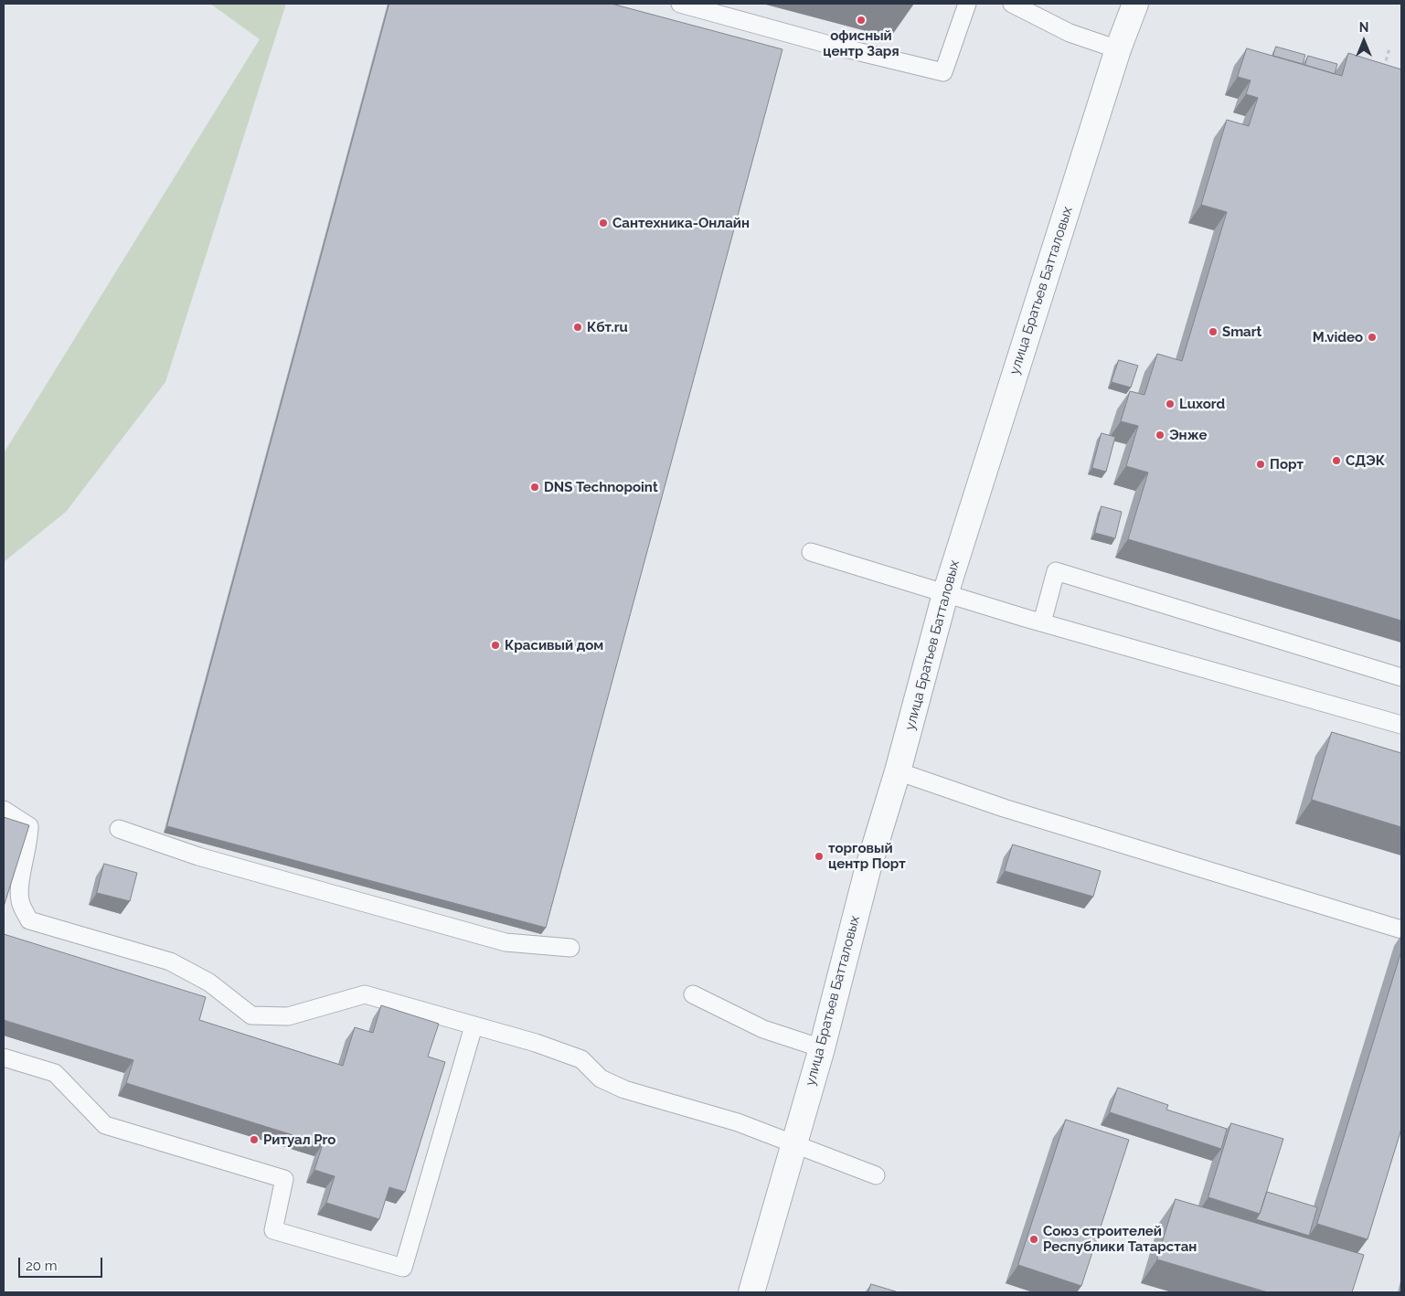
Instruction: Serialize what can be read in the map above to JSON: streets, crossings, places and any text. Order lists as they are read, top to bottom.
{
  "streets": {
    "street": ["улица Братьев Батталовых"]
  },
  "places": [
    "офисный центр Заря",
    "Сантехника-Онлайн",
    "Кбт.ru",
    "Smart",
    "M.video",
    "Luxord",
    "Энже",
    "СДЭК",
    "Порт",
    "DNS Technopoint",
    "Красивый дом",
    "торговый центр Порт",
    "Ритуал Pro",
    "Союз строителей Республики Татарстан"
  ],
  "scale_bar": "20 m",
  "north": "top"
}
